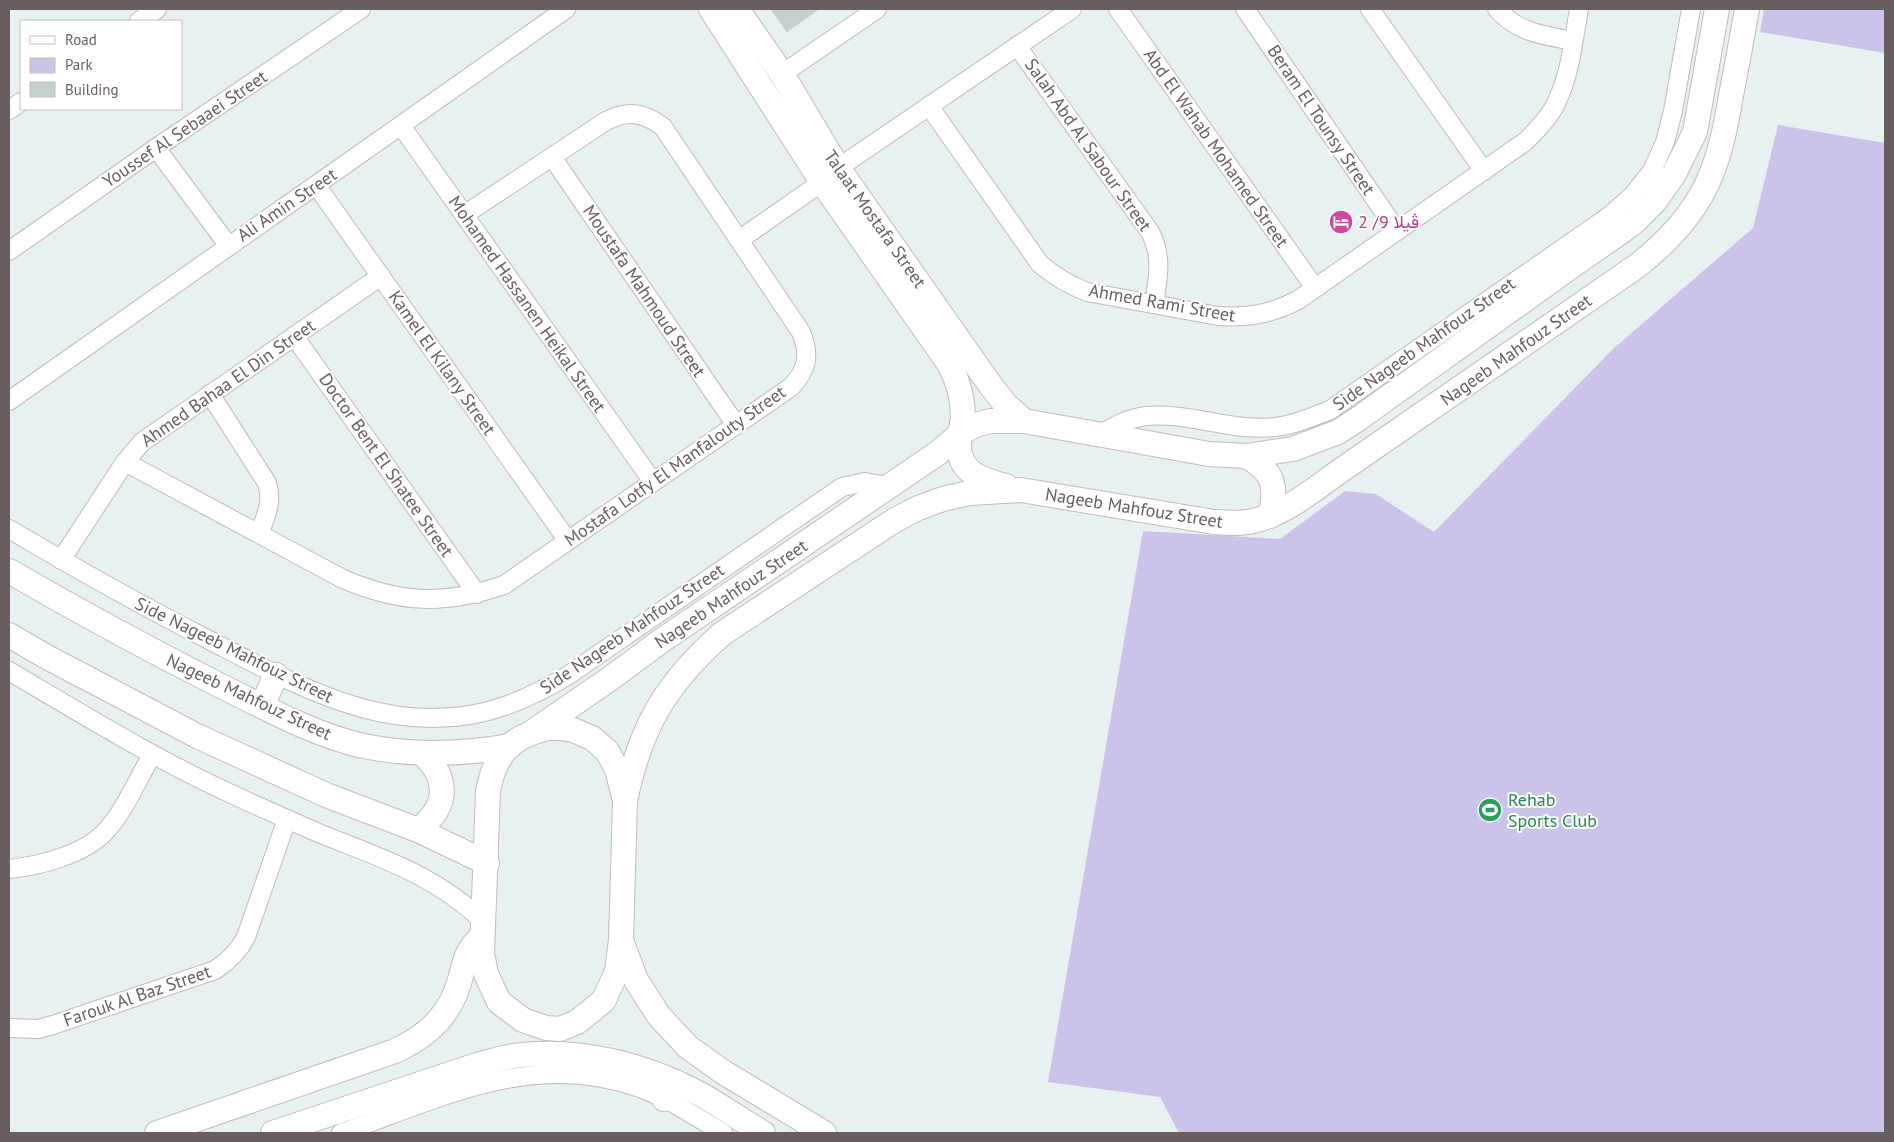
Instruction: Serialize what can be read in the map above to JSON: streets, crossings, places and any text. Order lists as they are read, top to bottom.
{
  "streets": {
    "street": [
      "Beram El Tounsy Street",
      "Youssef Al Sebaaei Street",
      "Salah Abd Al Sabour Street",
      "Abd El Wahab Mohamed Street",
      "Ali Amin Street",
      "Talaat Mostafa Street",
      "Moustafa Mahmoud Street",
      "Ahmed Rami Street",
      "Mohamed Hassanen Heikal Street",
      "Side Nageeb Mahfouz Street",
      "Nageeb Mahfouz Street",
      "Kamel El Kilany Street",
      "Ahmed Bahaa El Din Street",
      "Doctor Bent El Shatee Street",
      "Mostafa Lotfy El Manfalouty Street",
      "Farouk Al Baz Street"
    ]
  },
  "crossings": [
    ["Beram El Tounsy Street", "Ahmed Rami Street"],
    ["Salah Abd Al Sabour Street", "Ahmed Rami Street"],
    ["Abd El Wahab Mohamed Street", "Ahmed Rami Street"],
    ["Ali Amin Street", "Mohamed Hassanen Heikal Street"],
    ["Ali Amin Street", "Kamel El Kilany Street"],
    ["Talaat Mostafa Street", "Nageeb Mahfouz Street"],
    ["Moustafa Mahmoud Street", "Mostafa Lotfy El Manfalouty Street"],
    ["Mohamed Hassanen Heikal Street", "Mostafa Lotfy El Manfalouty Street"],
    ["Side Nageeb Mahfouz Street", "Nageeb Mahfouz Street"],
    ["Side Nageeb Mahfouz Street", "Ahmed Bahaa El Din Street"],
    ["Kamel El Kilany Street", "Ahmed Bahaa El Din Street"],
    ["Kamel El Kilany Street", "Mostafa Lotfy El Manfalouty Street"],
    ["Ahmed Bahaa El Din Street", "Doctor Bent El Shatee Street"],
    ["Ahmed Bahaa El Din Street", "Mostafa Lotfy El Manfalouty Street"],
    ["Doctor Bent El Shatee Street", "Mostafa Lotfy El Manfalouty Street"]
  ],
  "places": {
    "hotel": ["ڤيلا 9/ 2"],
    "sports": ["Rehab Sports Club"]
  },
  "legend": ["Road", "Park", "Building"]
}
